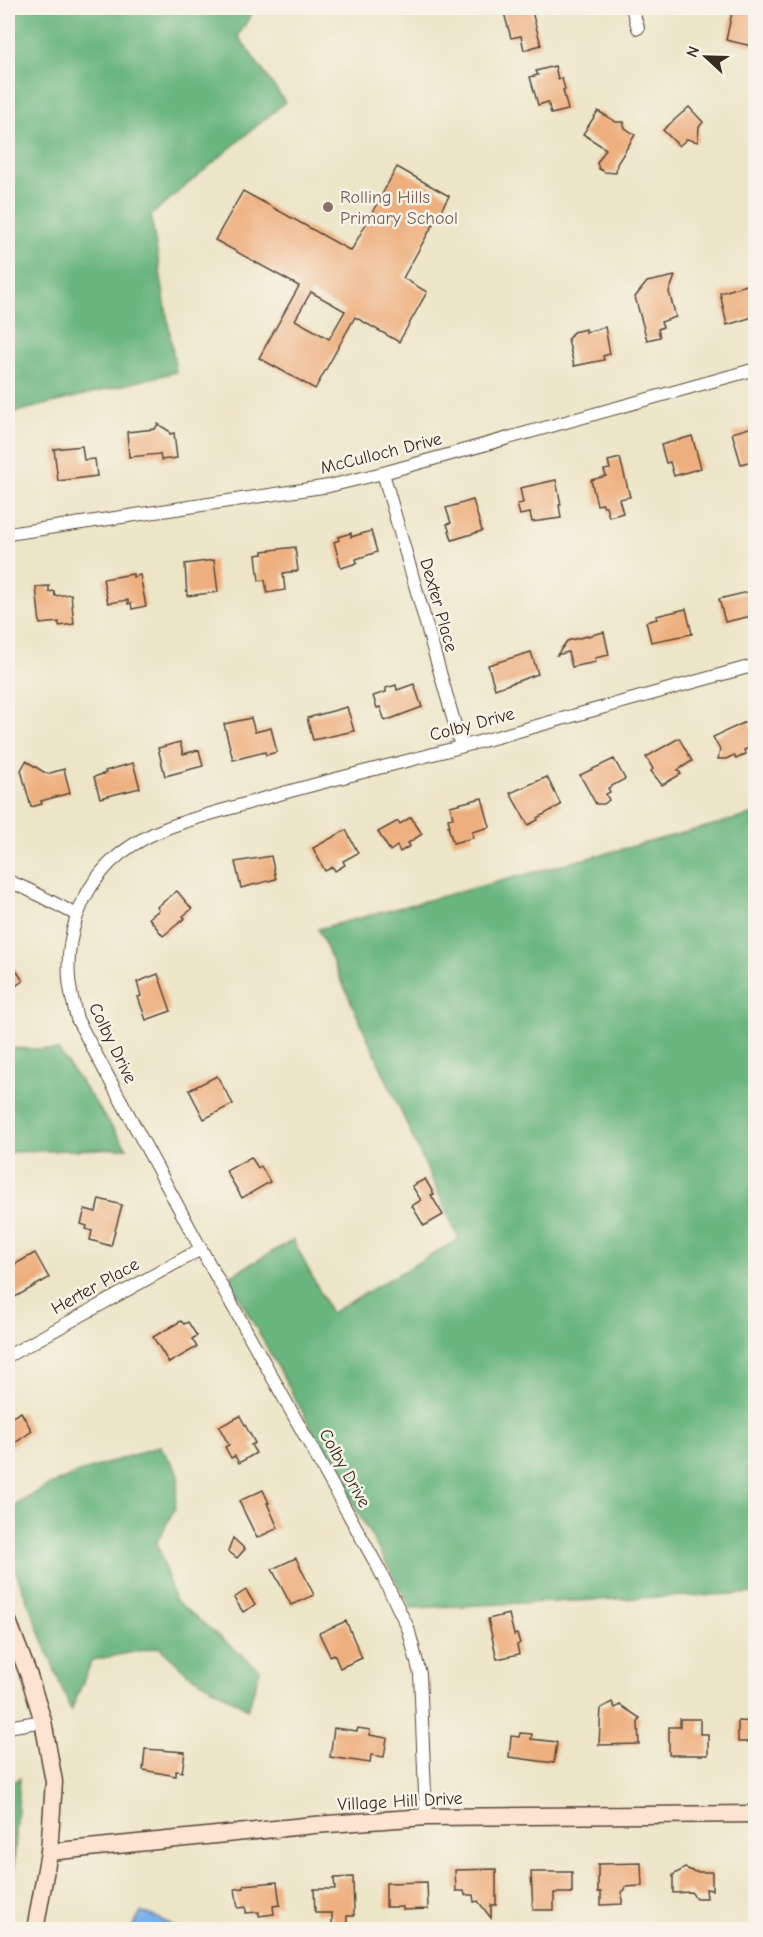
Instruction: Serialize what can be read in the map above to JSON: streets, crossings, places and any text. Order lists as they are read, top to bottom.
{
  "streets": {
    "street": [
      "McCulloch Drive",
      "Dexter Place",
      "Colby Drive",
      "Herter Place",
      "Village Hill Drive"
    ]
  },
  "crossings": [
    ["McCulloch Drive", "Dexter Place"],
    ["Dexter Place", "Colby Drive"],
    ["Colby Drive", "Herter Place"],
    ["Colby Drive", "Village Hill Drive"]
  ],
  "places": ["Rolling Hills Primary School"],
  "north": "left"
}
